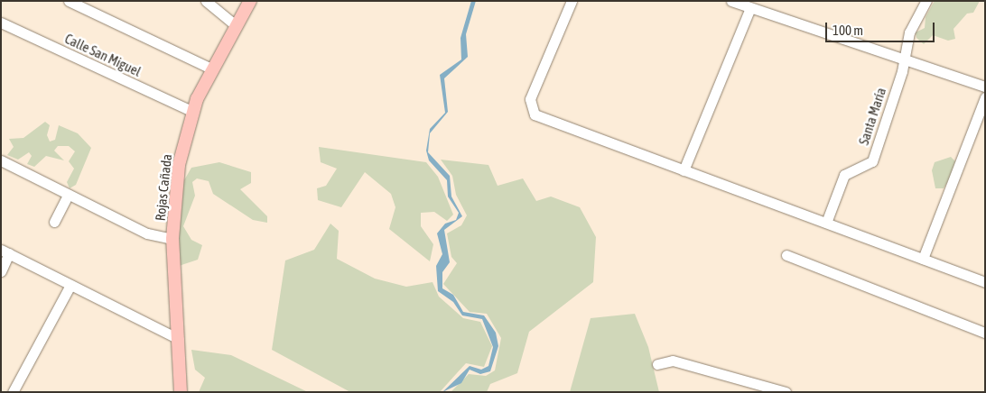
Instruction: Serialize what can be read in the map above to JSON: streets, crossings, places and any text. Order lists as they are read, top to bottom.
{
  "streets": {
    "main road": ["Rojas Cañada"],
    "street": ["Calle San Miguel", "Santa María"]
  },
  "crossings": [
    ["Calle San Miguel", "Rojas Cañada"]
  ],
  "scale_bar": "100 m"
}
